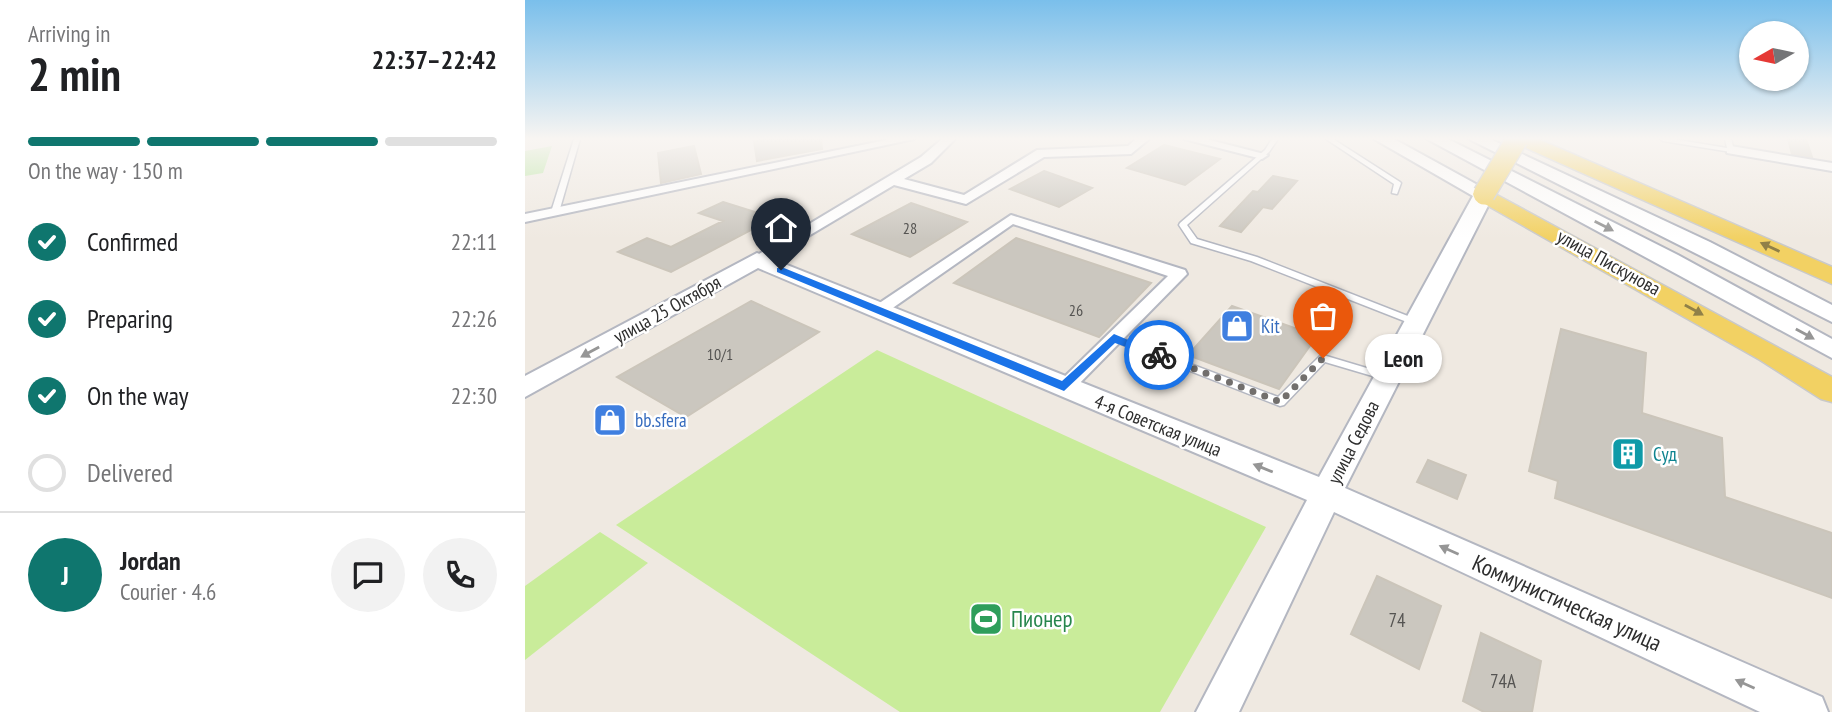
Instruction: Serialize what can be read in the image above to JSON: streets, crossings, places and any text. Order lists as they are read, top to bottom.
{
  "streets": {
    "main road": [
      "улица Пискунова",
      "улица 25 Октября",
      "4-я Советская улица",
      "улица Седова",
      "Коммунистическая улица"
    ]
  },
  "crossings": [
    ["улица Пискунова", "улица Седова"],
    ["улица 25 Октября", "4-я Советская улица"],
    ["4-я Советская улица", "улица Седова"],
    ["4-я Советская улица", "Коммунистическая улица"],
    ["улица Седова", "Коммунистическая улица"]
  ],
  "one_way": ["4-я Советская улица", "Коммунистическая улица"],
  "places": {
    "shop": ["Kit", "bb.sfera"],
    "other": ["Leon"],
    "building": ["Суд"],
    "sports": ["Пионер"]
  },
  "house_numbers": [
    "28",
    "26",
    "10/1",
    "74",
    "74А"
  ],
  "north": "left",
  "page": {
    "heading": ["2 min", "Arriving in", "22:37–22:42"],
    "panel": ["Jordan", "Courier · 4.6"],
    "bar": "On the way · 150 m",
    "list": [
      ["Confirmed", "22:11"],
      ["Preparing", "22:26"],
      ["On the way", "22:30"],
      "Delivered"
    ],
    "bubble": "Leon",
    "round": "J"
  }
}
